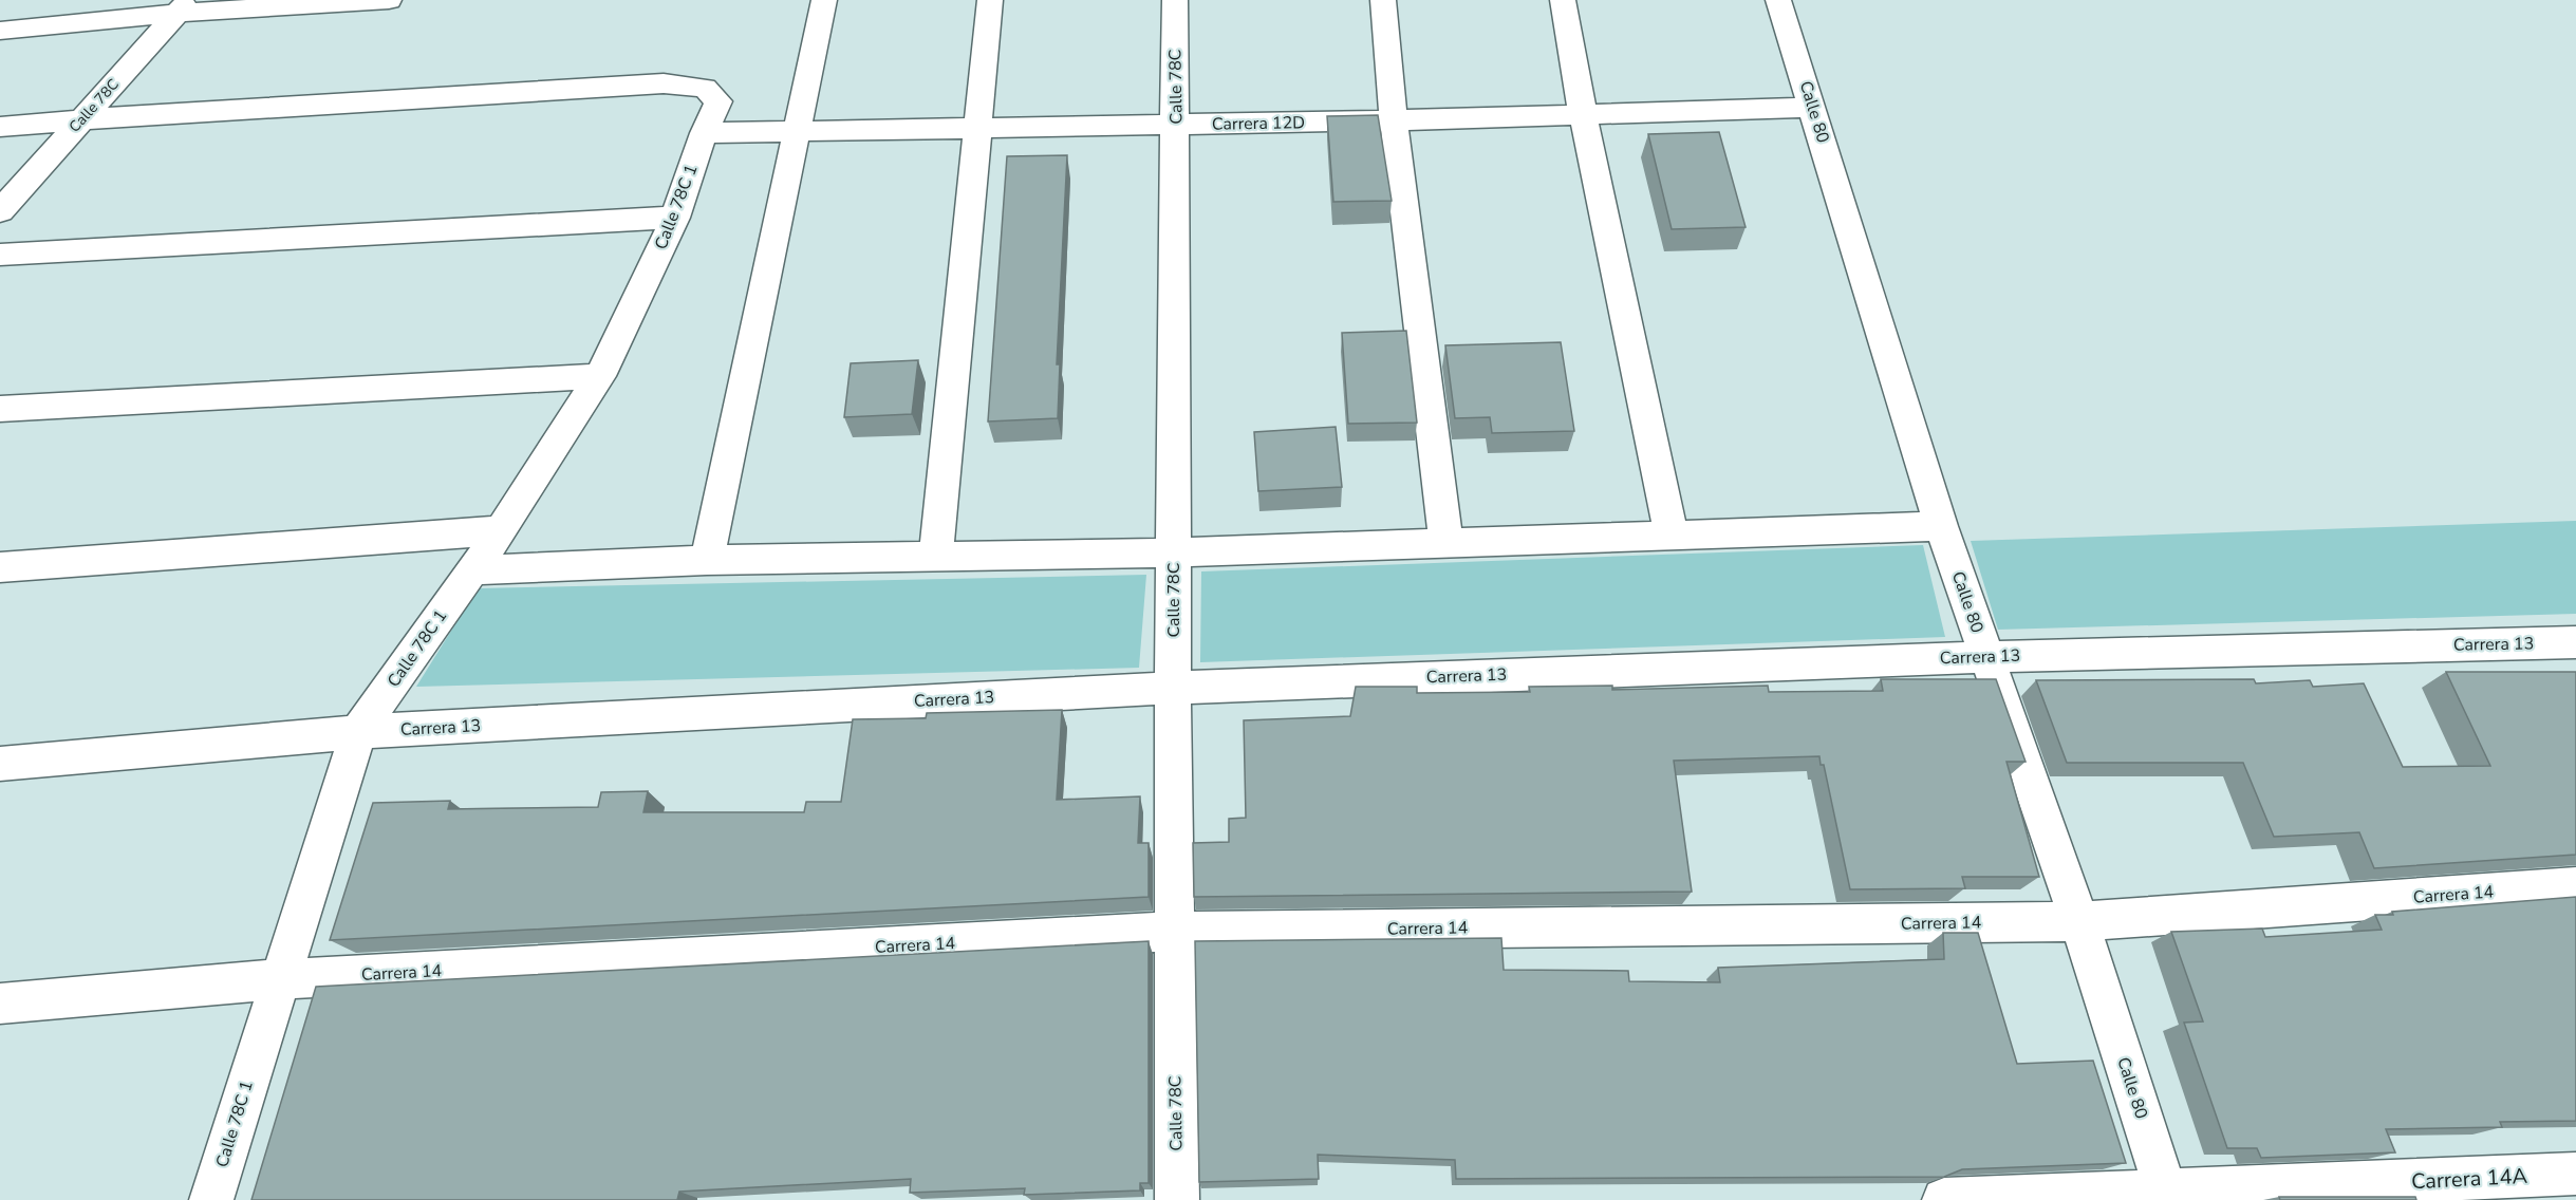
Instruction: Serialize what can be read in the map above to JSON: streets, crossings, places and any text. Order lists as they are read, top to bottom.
{
  "streets": {
    "street": [
      "Calle 78C",
      "Calle 80",
      "Carrera 12D",
      "Calle 78C 1",
      "Carrera 13",
      "Carrera 14",
      "Carrera 14A"
    ]
  },
  "crossings": [
    ["Calle 78C", "Carrera 12D"],
    ["Calle 78C", "Calle 78C 1"],
    ["Calle 78C", "Carrera 13"],
    ["Calle 78C", "Carrera 14"],
    ["Calle 80", "Carrera 12D"],
    ["Calle 80", "Carrera 13"],
    ["Calle 80", "Carrera 14"],
    ["Calle 80", "Carrera 14A"],
    ["Carrera 12D", "Calle 78C 1"],
    ["Calle 78C 1", "Carrera 13"],
    ["Calle 78C 1", "Carrera 14"]
  ]
}
